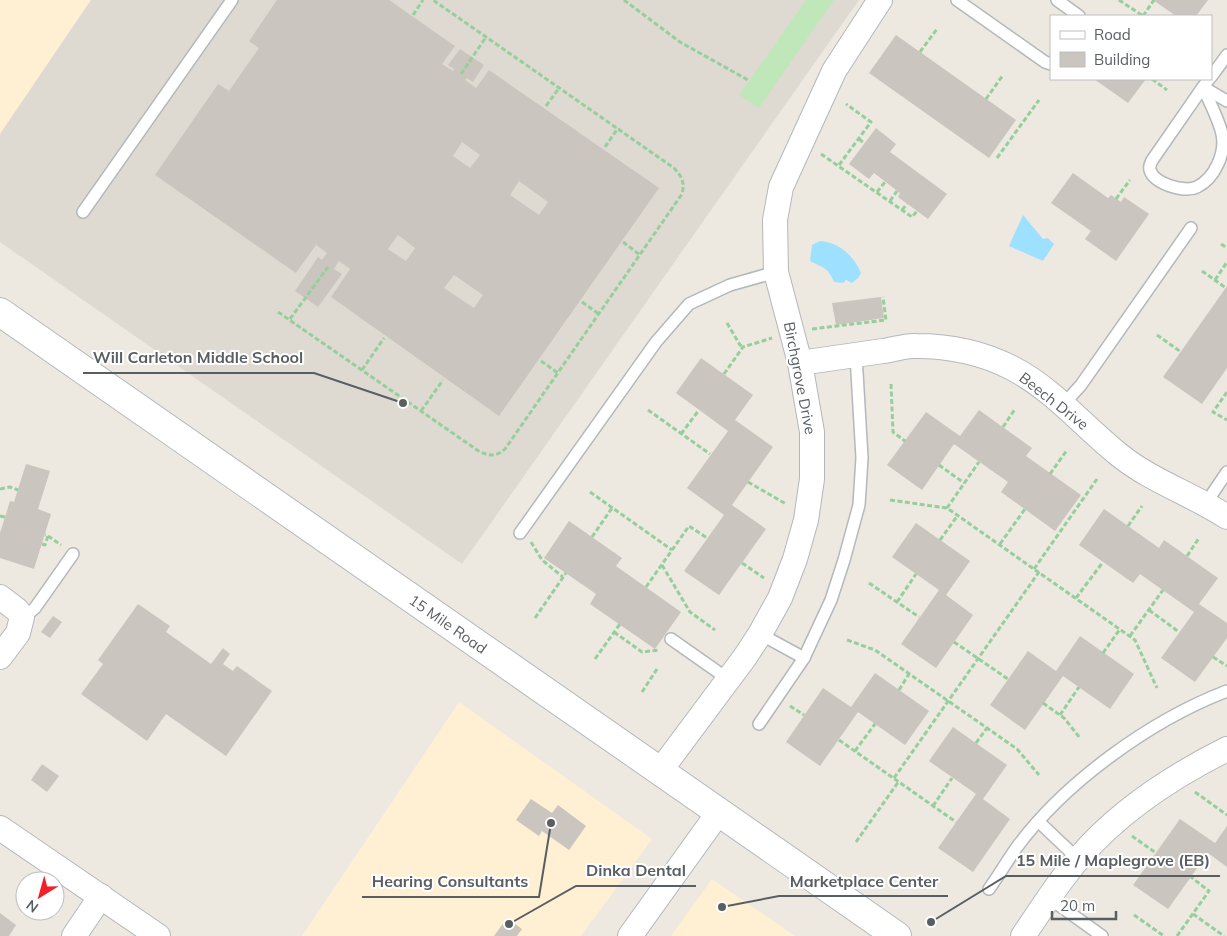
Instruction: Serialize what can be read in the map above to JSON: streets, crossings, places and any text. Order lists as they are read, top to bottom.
{
  "streets": {
    "main road": ["15 Mile Road"],
    "street": ["Birchgrove Drive", "Beech Drive"]
  },
  "crossings": [
    ["Birchgrove Drive", "Beech Drive"],
    ["Birchgrove Drive", "15 Mile Road"]
  ],
  "places": [
    "Will Carleton Middle School",
    "Hearing Consultants",
    "Marketplace Center",
    "15 Mile / Maplegrove (EB)",
    "Dinka Dental"
  ],
  "legend": ["Road", "Building"],
  "scale_bar": "20 m",
  "north": "bottom left"
}
